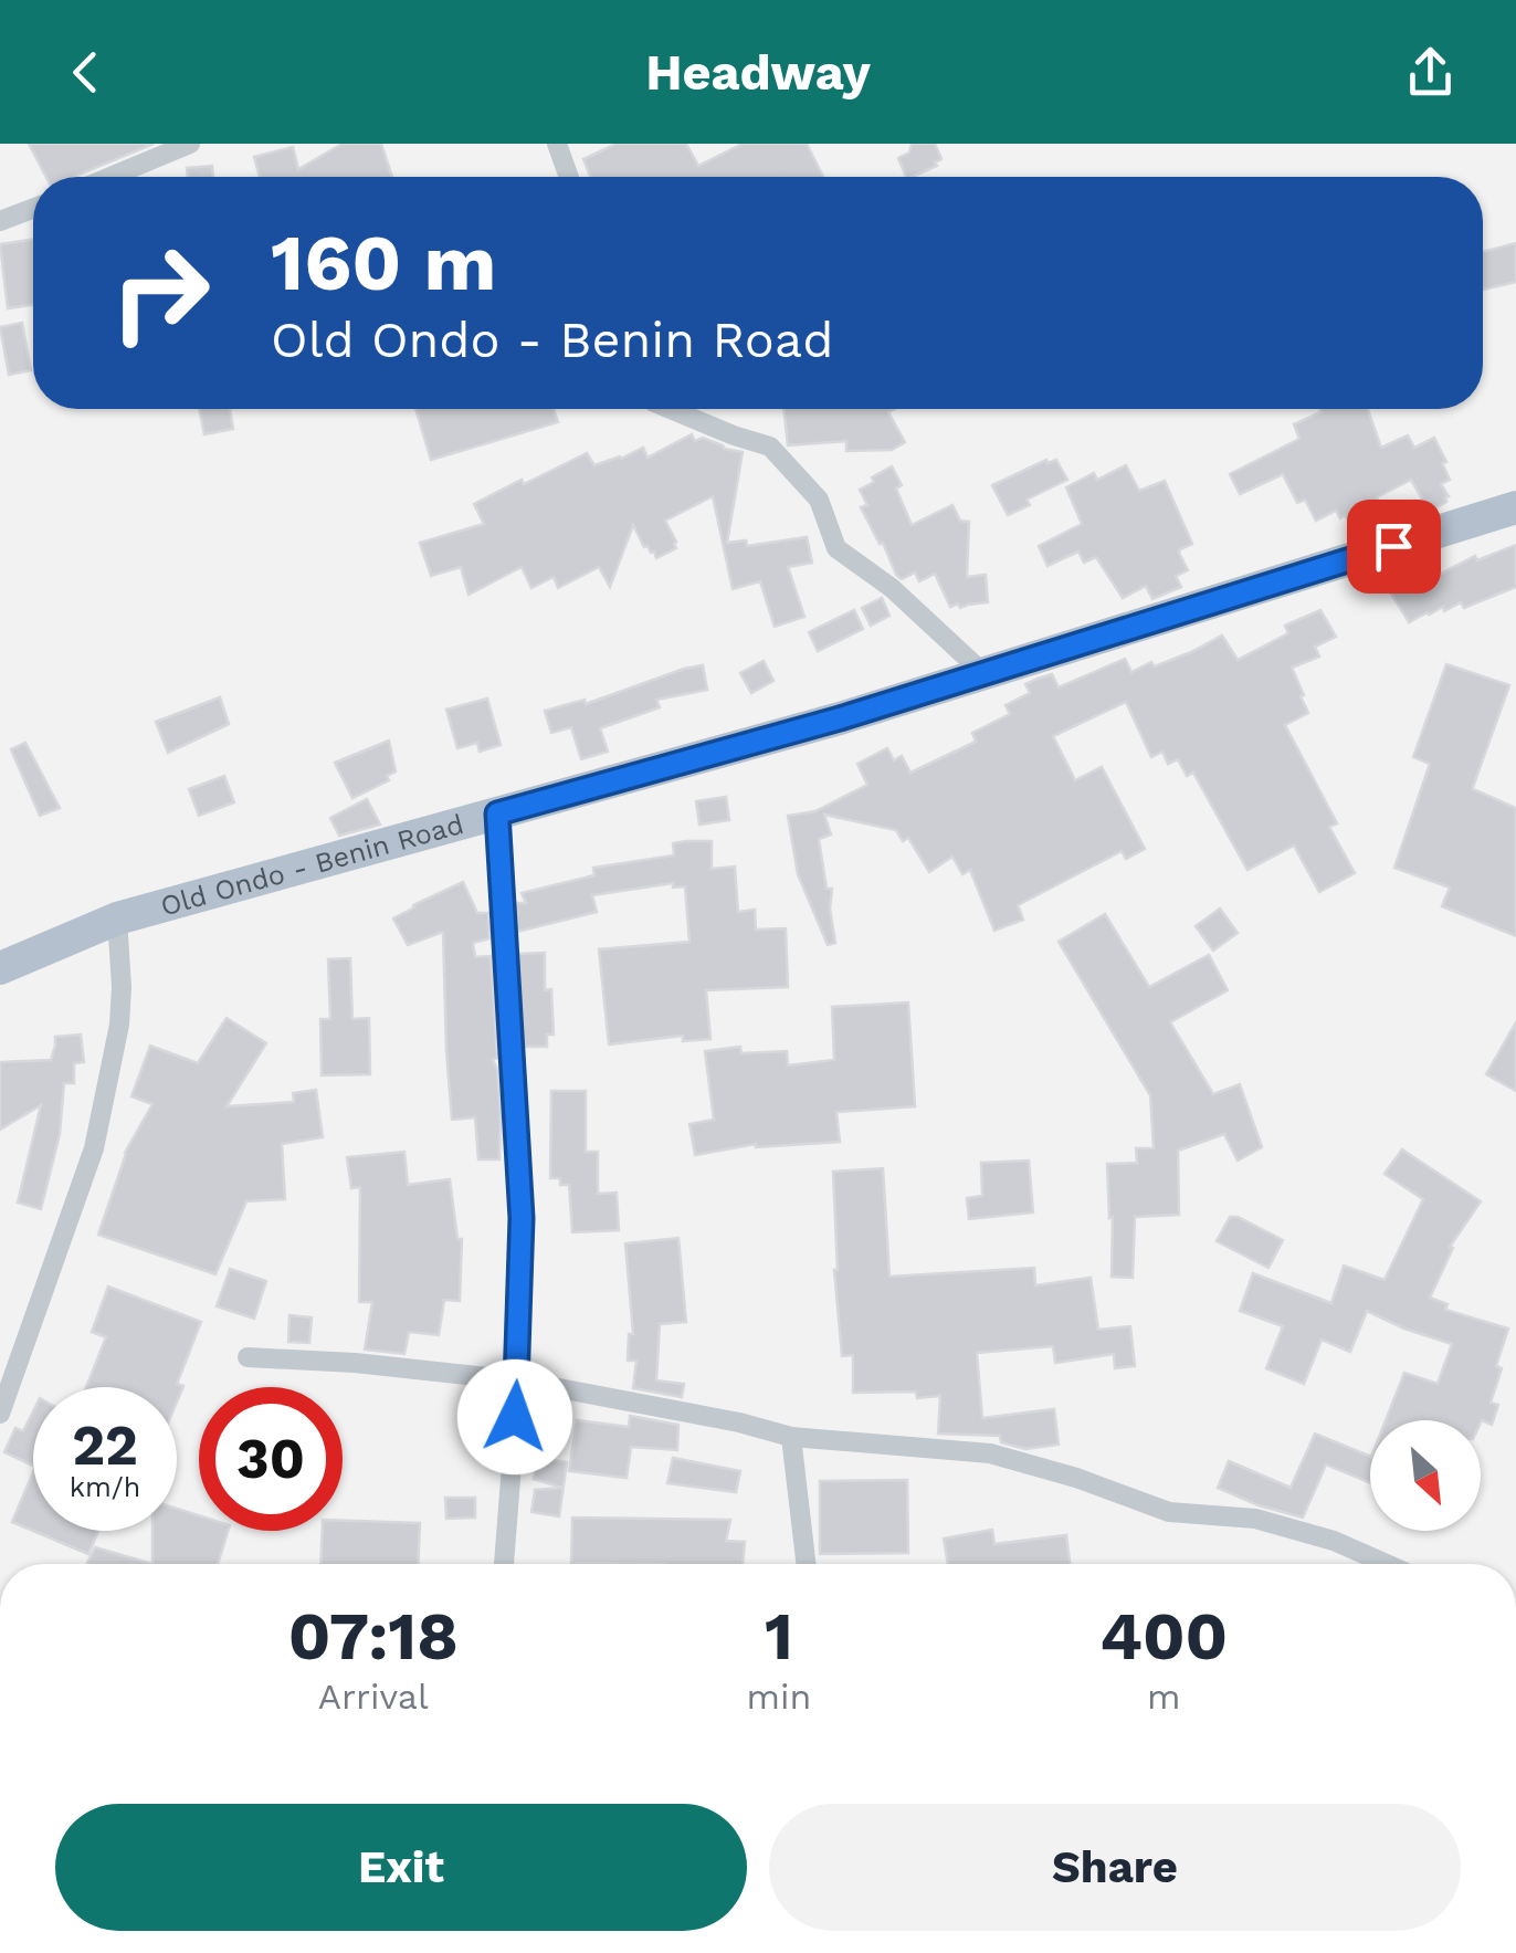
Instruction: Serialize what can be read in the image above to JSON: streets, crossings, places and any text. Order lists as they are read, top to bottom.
{
  "streets": {
    "main road": ["Old Ondo - Benin Road"]
  },
  "north": "bottom right",
  "page": {
    "header": "Headway",
    "turn": ["160 m", "Old Ondo - Benin Road"],
    "speed": "22 km/h",
    "limit": "30",
    "eta": [
      "07:18",
      "Arrival",
      "1",
      "min",
      "400",
      "m"
    ],
    "buttons": ["Exit", "Share"]
  }
}
